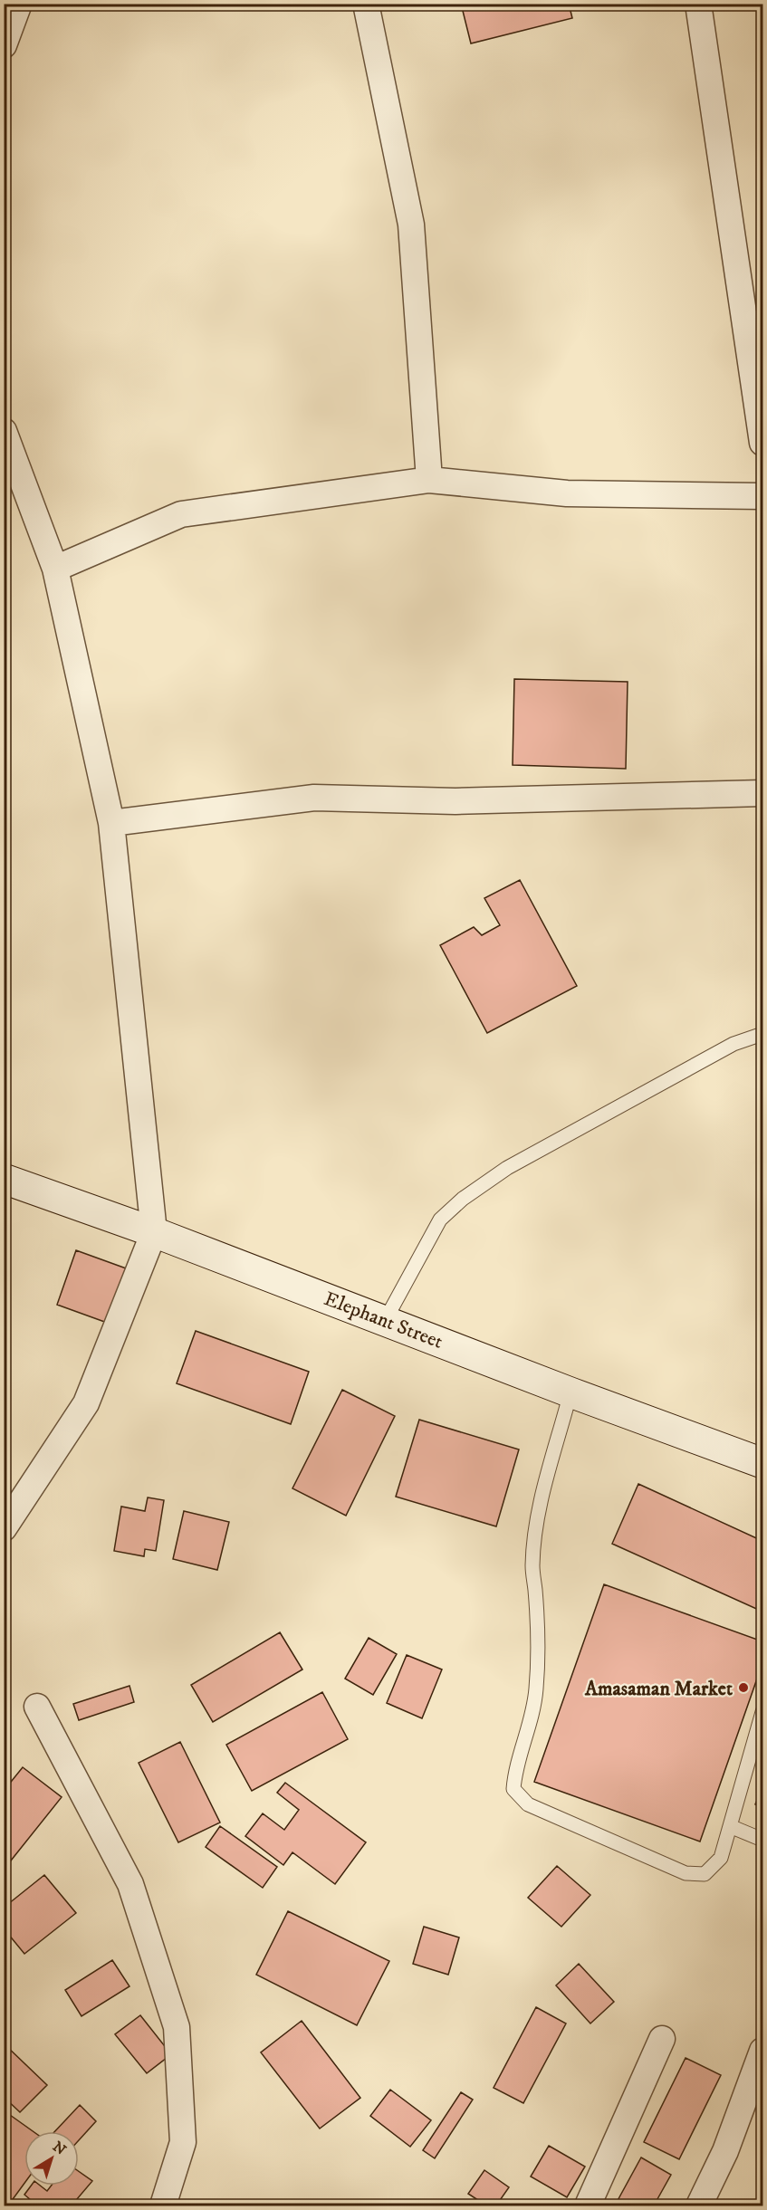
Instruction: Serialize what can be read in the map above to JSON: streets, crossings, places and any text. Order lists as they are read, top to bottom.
{
  "streets": {
    "main road": ["Elephant Street"]
  },
  "places": ["Amasaman Market"],
  "north": "top right"
}
